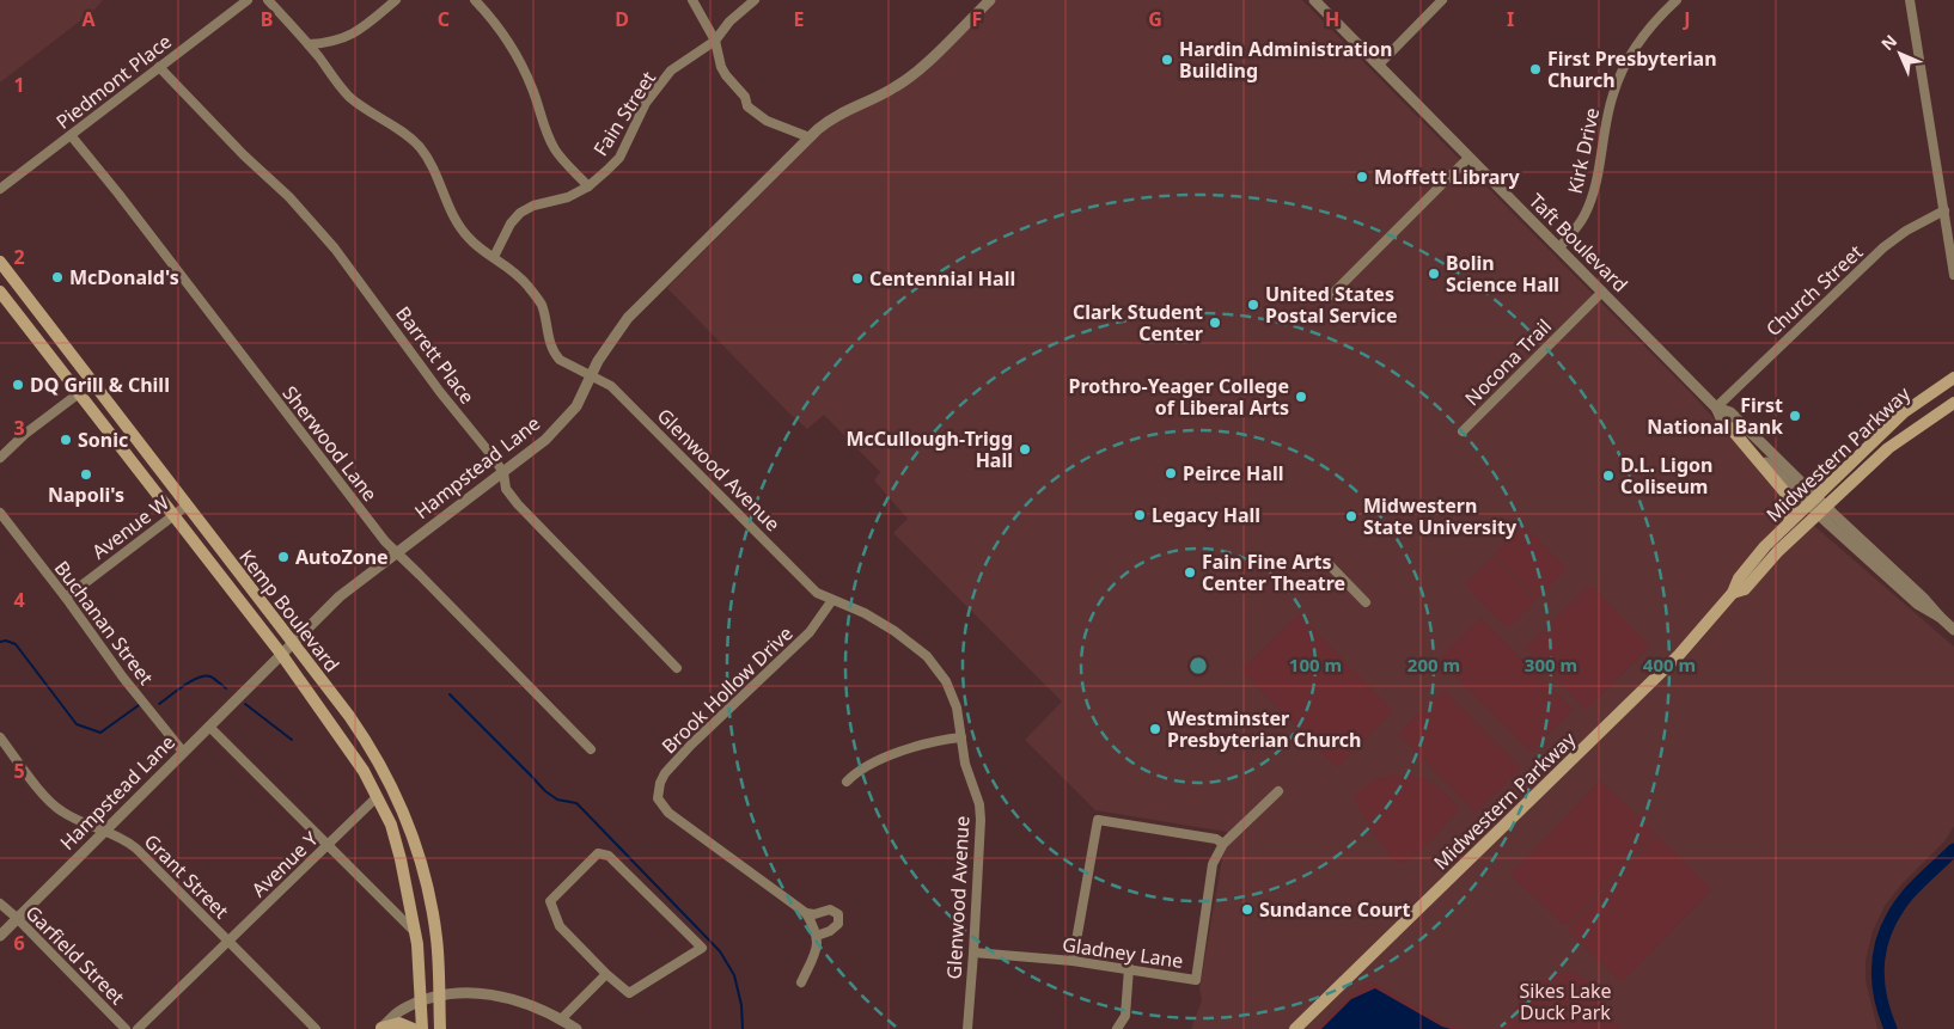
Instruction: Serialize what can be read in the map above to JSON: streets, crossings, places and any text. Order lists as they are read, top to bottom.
{
  "streets": {
    "main road": ["Midwestern Parkway", "Kemp Boulevard"],
    "street": [
      "Piedmont Place",
      "Fain Street",
      "Kirk Drive",
      "Taft Boulevard",
      "Church Street",
      "Barrett Place",
      "Nocona Trail",
      "Sherwood Lane",
      "Hampstead Lane",
      "Glenwood Avenue",
      "Avenue W",
      "Buchanan Street",
      "Brook Hollow Drive",
      "Avenue Y",
      "Grant Street",
      "Gladney Lane",
      "Garfield Street"
    ]
  },
  "crossings": [
    ["Piedmont Place", "Barrett Place"],
    ["Piedmont Place", "Sherwood Lane"],
    ["Fain Street", "Glenwood Avenue"],
    ["Kirk Drive", "Taft Boulevard"],
    ["Taft Boulevard", "Church Street"],
    ["Taft Boulevard", "Nocona Trail"],
    ["Taft Boulevard", "Midwestern Parkway"],
    ["Barrett Place", "Hampstead Lane"],
    ["Sherwood Lane", "Hampstead Lane"],
    ["Hampstead Lane", "Glenwood Avenue"],
    ["Hampstead Lane", "Kemp Boulevard"],
    ["Hampstead Lane", "Buchanan Street"],
    ["Hampstead Lane", "Grant Street"],
    ["Hampstead Lane", "Garfield Street"],
    ["Glenwood Avenue", "Brook Hollow Drive"],
    ["Glenwood Avenue", "Gladney Lane"],
    ["Avenue W", "Kemp Boulevard"],
    ["Avenue W", "Buchanan Street"],
    ["Kemp Boulevard", "Avenue Y"],
    ["Avenue Y", "Grant Street"]
  ],
  "parks": ["Sikes Lake Duck Park"],
  "places": [
    "Hardin Administration Building",
    "First Presbyterian Church",
    "Moffett Library",
    "Bolin Science Hall",
    "McDonald's",
    "Centennial Hall",
    "United States Postal Service",
    "Clark Student Center",
    "DQ Grill & Chill",
    "Prothro-Yeager College of Liberal Arts",
    "First National Bank",
    "Sonic",
    "McCullough-Trigg Hall",
    "Peirce Hall",
    "Napoli's",
    "D.L. Ligon Coliseum",
    "Legacy Hall",
    "Midwestern State University",
    "AutoZone",
    "Fain Fine Arts Center Theatre",
    "Westminster Presbyterian Church",
    "Sundance Court"
  ],
  "north": "top left",
  "grid": {
    "columns": [
      "A",
      "B",
      "C",
      "D",
      "E",
      "F",
      "G",
      "H",
      "I",
      "J"
    ],
    "rows": [
      "1",
      "2",
      "3",
      "4",
      "5",
      "6"
    ]
  },
  "rings": [
    "100 m",
    "200 m",
    "300 m",
    "400 m"
  ]
}
